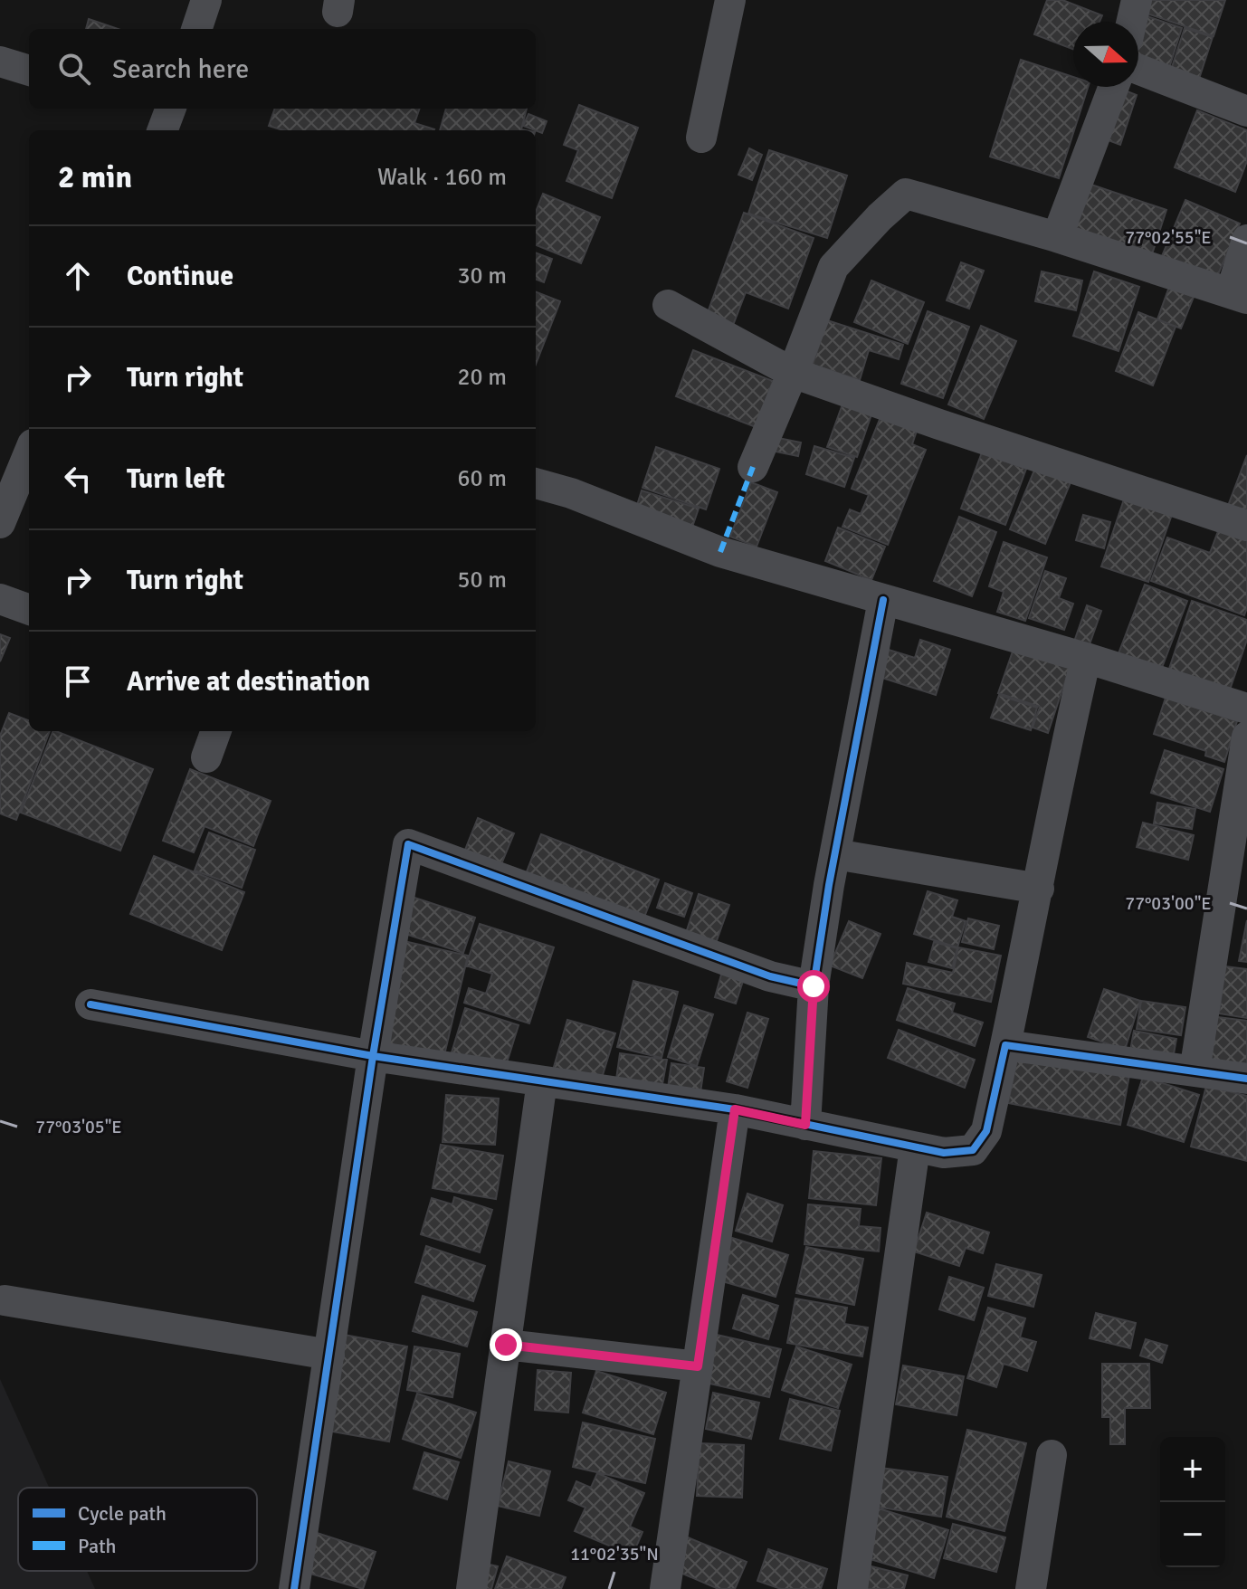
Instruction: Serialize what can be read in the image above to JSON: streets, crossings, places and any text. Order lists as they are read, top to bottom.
{
  "legend": ["Cycle path", "Path"],
  "north": "right",
  "page": {
    "search": "Search here",
    "heading": ["2 min", "Walk · 160 m"],
    "list": [
      ["Continue", "30 m"],
      ["Turn right", "20 m"],
      ["Turn left", "60 m"],
      ["Turn right", "50 m"],
      "Arrive at destination"
    ],
    "map_buttons": ["+", "−"]
  },
  "coordinates": [
    "77°02'55\"E",
    "77°03'00\"E",
    "77°03'05\"E",
    "11°02'35\"N"
  ]
}
